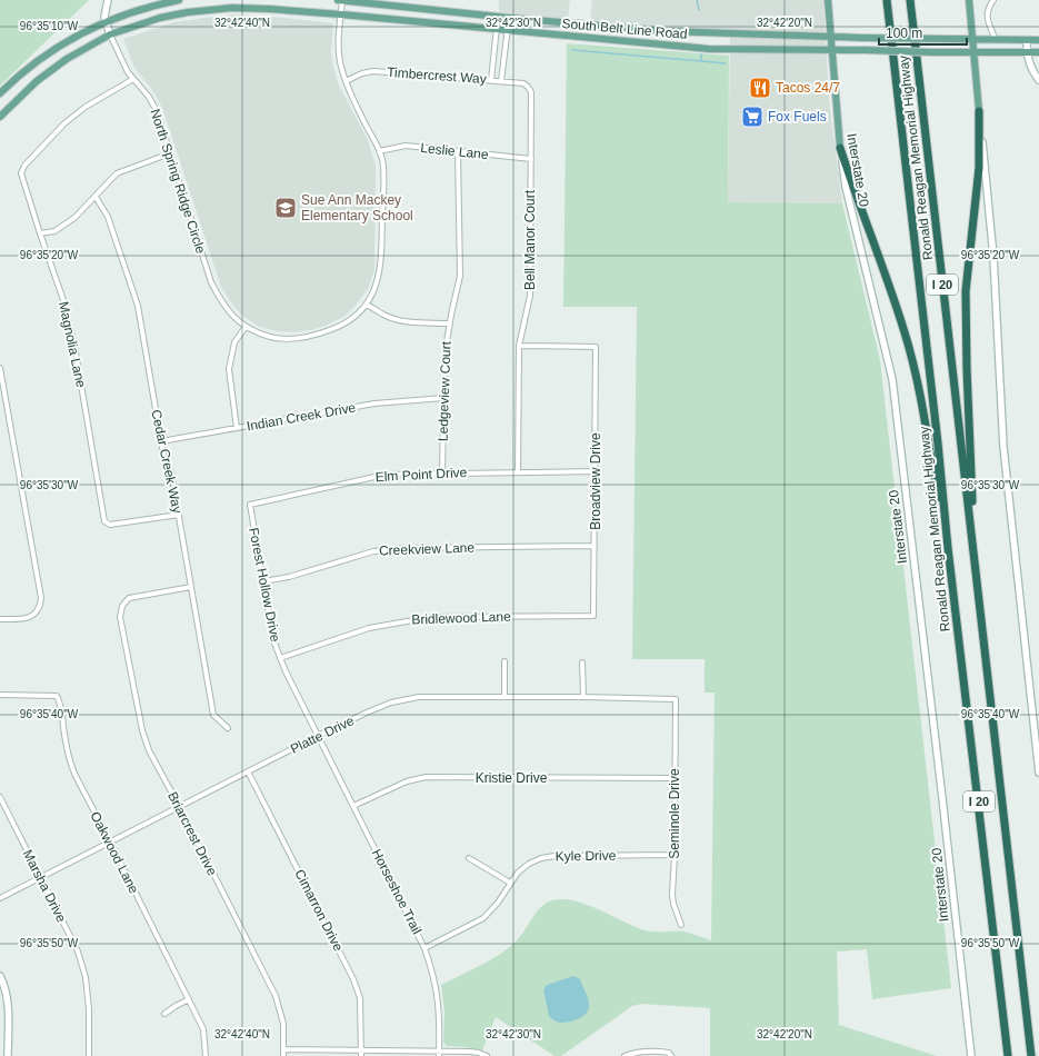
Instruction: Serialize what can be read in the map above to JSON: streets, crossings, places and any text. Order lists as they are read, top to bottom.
{
  "streets": {
    "highway": ["Ronald Reagan Memorial Highway", "I 20"],
    "main road": ["South Belt Line Road", "Interstate 20"],
    "street": [
      "Timbercrest Way",
      "Leslie Lane",
      "North Spring Ridge Circle",
      "Bell Manor Court",
      "Magnolia Lane",
      "Ledgeview Court",
      "Indian Creek Drive",
      "Cedar Creek Way",
      "Elm Point Drive",
      "Broadview Drive",
      "Creekview Lane",
      "Forest Hollow Drive",
      "Bridlewood Lane",
      "Platte Drive",
      "Kristie Drive",
      "Seminole Drive",
      "Briarcrest Drive",
      "Oakwood Lane",
      "Kyle Drive",
      "Marsha Drive",
      "Horseshoe Trail",
      "Cimarron Drive"
    ]
  },
  "crossings": [
    ["South Belt Line Road", "Interstate 20"],
    ["South Belt Line Road", "North Spring Ridge Circle"],
    ["Timbercrest Way", "Bell Manor Court"],
    ["Leslie Lane", "Bell Manor Court"],
    ["Leslie Lane", "Ledgeview Court"],
    ["North Spring Ridge Circle", "Magnolia Lane"],
    ["Bell Manor Court", "Elm Point Drive"],
    ["Bell Manor Court", "Broadview Drive"],
    ["Magnolia Lane", "Cedar Creek Way"],
    ["Ledgeview Court", "Indian Creek Drive"],
    ["Ledgeview Court", "Elm Point Drive"],
    ["Indian Creek Drive", "Cedar Creek Way"],
    ["Cedar Creek Way", "Briarcrest Drive"],
    ["Elm Point Drive", "Broadview Drive"],
    ["Elm Point Drive", "Forest Hollow Drive"],
    ["Broadview Drive", "Creekview Lane"],
    ["Broadview Drive", "Bridlewood Lane"],
    ["Creekview Lane", "Forest Hollow Drive"],
    ["Forest Hollow Drive", "Bridlewood Lane"],
    ["Forest Hollow Drive", "Platte Drive"],
    ["Forest Hollow Drive", "Horseshoe Trail"],
    ["Platte Drive", "Seminole Drive"],
    ["Platte Drive", "Briarcrest Drive"],
    ["Platte Drive", "Oakwood Lane"],
    ["Platte Drive", "Marsha Drive"],
    ["Platte Drive", "Horseshoe Trail"],
    ["Platte Drive", "Cimarron Drive"],
    ["Kristie Drive", "Seminole Drive"],
    ["Kristie Drive", "Horseshoe Trail"],
    ["Seminole Drive", "Kyle Drive"],
    ["Kyle Drive", "Horseshoe Trail"]
  ],
  "places": {
    "restaurant": ["Tacos 24/7"],
    "supermarket": ["Fox Fuels"],
    "school or university": ["Sue Ann Mackey Elementary School"]
  },
  "scale_bar": "100 m",
  "coordinates": [
    "32°42'40\"N",
    "32°42'30\"N",
    "32°42'20\"N",
    "96°35'10\"W",
    "96°35'20\"W",
    "96°35'30\"W",
    "96°35'40\"W",
    "96°35'50\"W"
  ]
}
